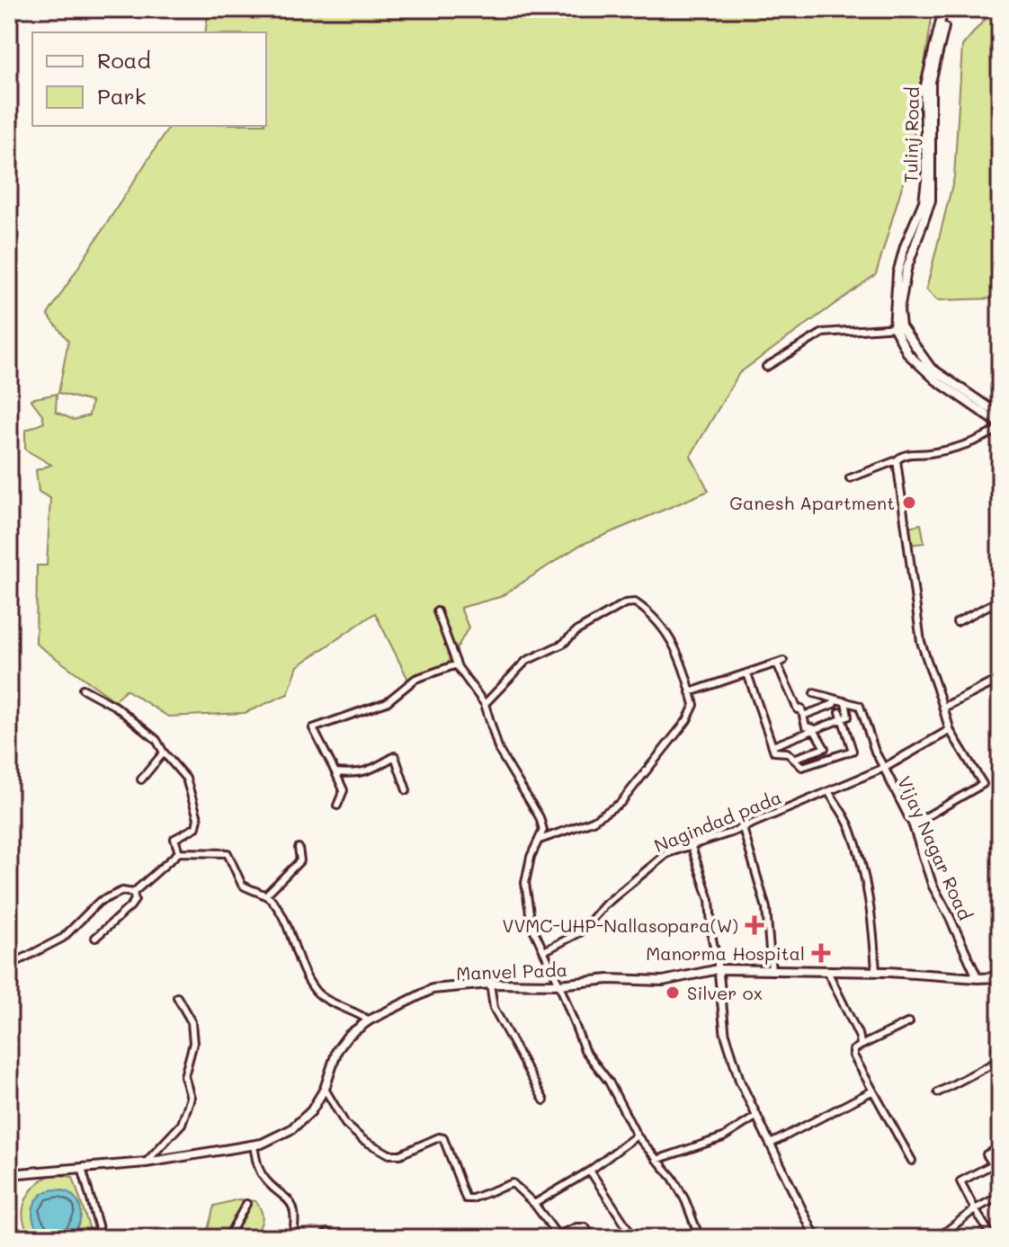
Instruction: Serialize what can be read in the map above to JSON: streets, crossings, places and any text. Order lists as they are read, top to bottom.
{
  "streets": {
    "main road": ["Tulinj Road", "Manvel Pada"],
    "street": ["Nagindad pada", "Vijay Nagar Road"]
  },
  "crossings": [
    ["Nagindad pada", "Vijay Nagar Road"],
    ["Vijay Nagar Road", "Manvel Pada"]
  ],
  "places": {
    "other": ["Ganesh Apartment", "Silver ox"],
    "health": ["VVMC-UHP-Nallasopara(W)", "Manorma Hospital"]
  },
  "legend": ["Road", "Park"]
}
